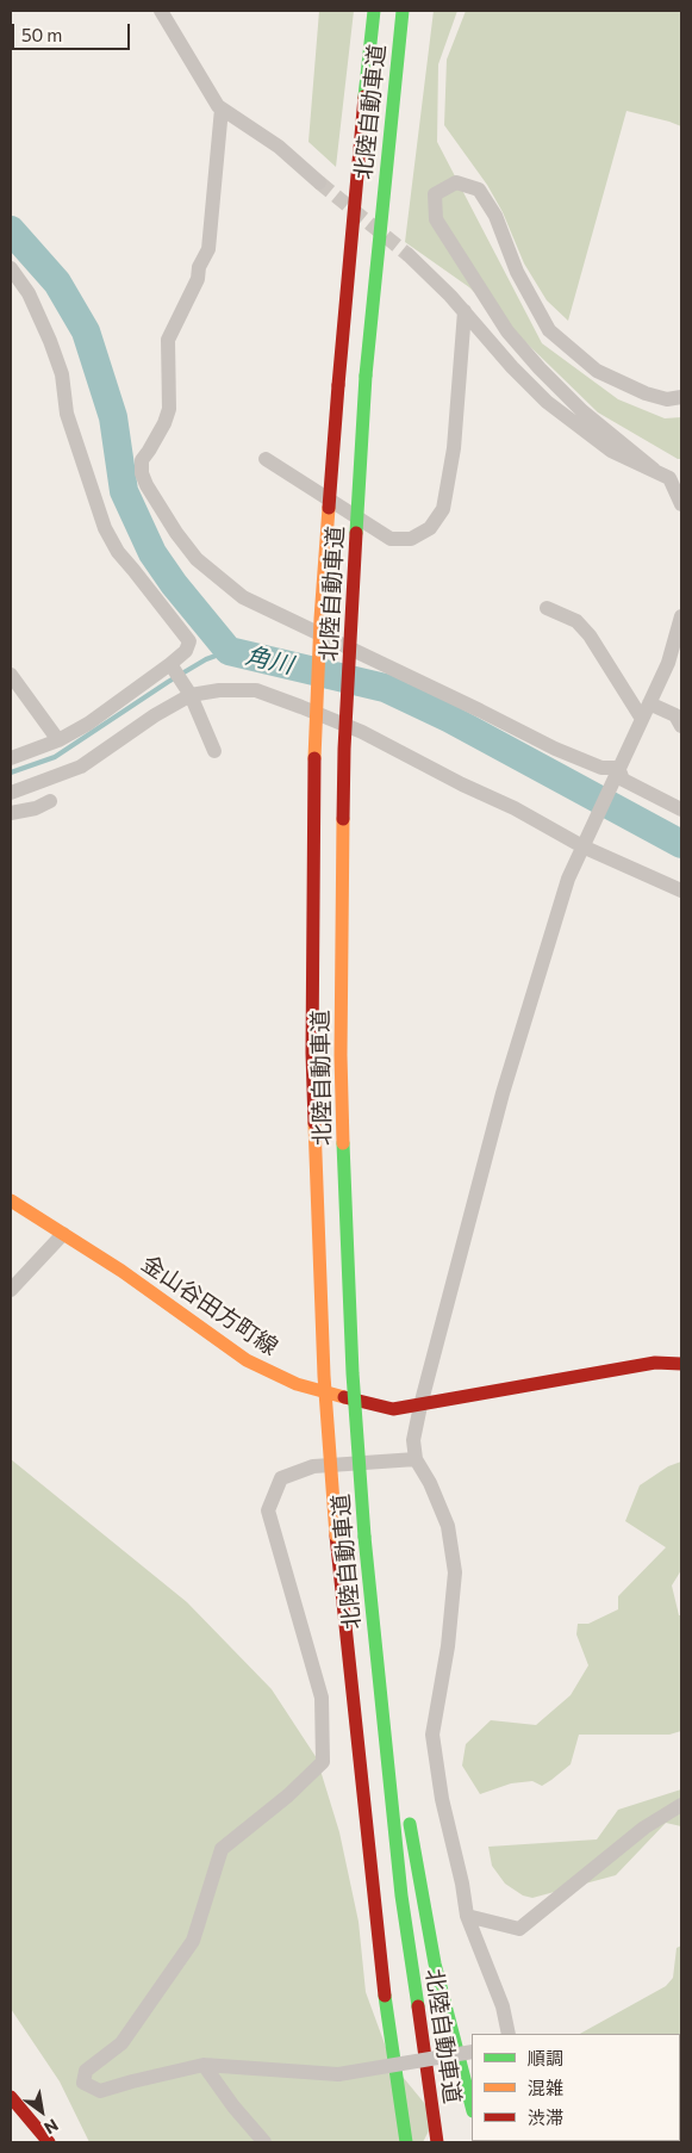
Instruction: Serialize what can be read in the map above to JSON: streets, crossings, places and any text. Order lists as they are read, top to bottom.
{
  "streets": {
    "main road": ["北陸自動車道", "金山谷田方町線"]
  },
  "water": ["角川"],
  "legend": ["順調", "混雑", "渋滞"],
  "scale_bar": "50 m",
  "north": "bottom right"
}
